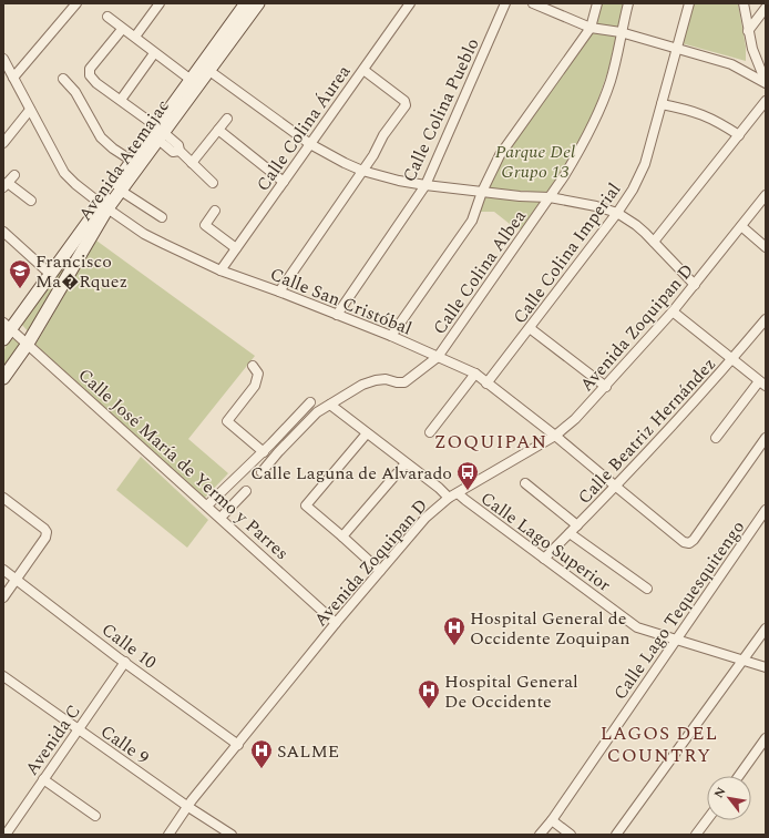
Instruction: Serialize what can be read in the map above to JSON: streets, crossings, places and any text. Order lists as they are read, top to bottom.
{
  "streets": {
    "main road": ["Avenida Atemajac"],
    "street": [
      "Calle Colina Pueblo",
      "Calle Colina Áurea",
      "Calle Colina Imperial",
      "Calle Colina Albea",
      "Calle San Cristóbal",
      "Avenida Zoquipan D",
      "Calle Beatriz Hernández",
      "Calle José María de Yermo y Parres",
      "Calle Lago Superior",
      "Calle Lago Tequesquitengo",
      "Calle 10",
      "Avenida C",
      "Calle 9"
    ]
  },
  "crossings": [
    ["Calle Colina Pueblo", "Calle San Cristóbal"],
    ["Calle Colina Áurea", "Calle San Cristóbal"],
    ["Avenida Atemajac", "Calle San Cristóbal"],
    ["Avenida Atemajac", "Calle José María de Yermo y Parres"],
    ["Calle Colina Imperial", "Calle San Cristóbal"],
    ["Calle Colina Albea", "Calle San Cristóbal"],
    ["Calle San Cristóbal", "Avenida Zoquipan D"],
    ["Calle San Cristóbal", "Calle Beatriz Hernández"],
    ["Avenida Zoquipan D", "Calle José María de Yermo y Parres"],
    ["Avenida Zoquipan D", "Calle Lago Superior"],
    ["Avenida Zoquipan D", "Calle 10"],
    ["Avenida Zoquipan D", "Calle 9"],
    ["Calle Beatriz Hernández", "Calle Lago Superior"],
    ["Calle Lago Superior", "Calle Lago Tequesquitengo"],
    ["Calle 10", "Avenida C"],
    ["Avenida C", "Calle 9"]
  ],
  "districts": ["ZOQUIPAN", "LAGOS DEL COUNTRY"],
  "parks": ["Parque Del Grupo 13"],
  "places": {
    "school or university": ["Francisco Ma�Rquez"],
    "bus stop": ["Calle Laguna de Alvarado"],
    "hospital": ["Hospital General de Occidente Zoquipan", "Hospital General De Occidente", "SALME"]
  },
  "north": "top left"
}
